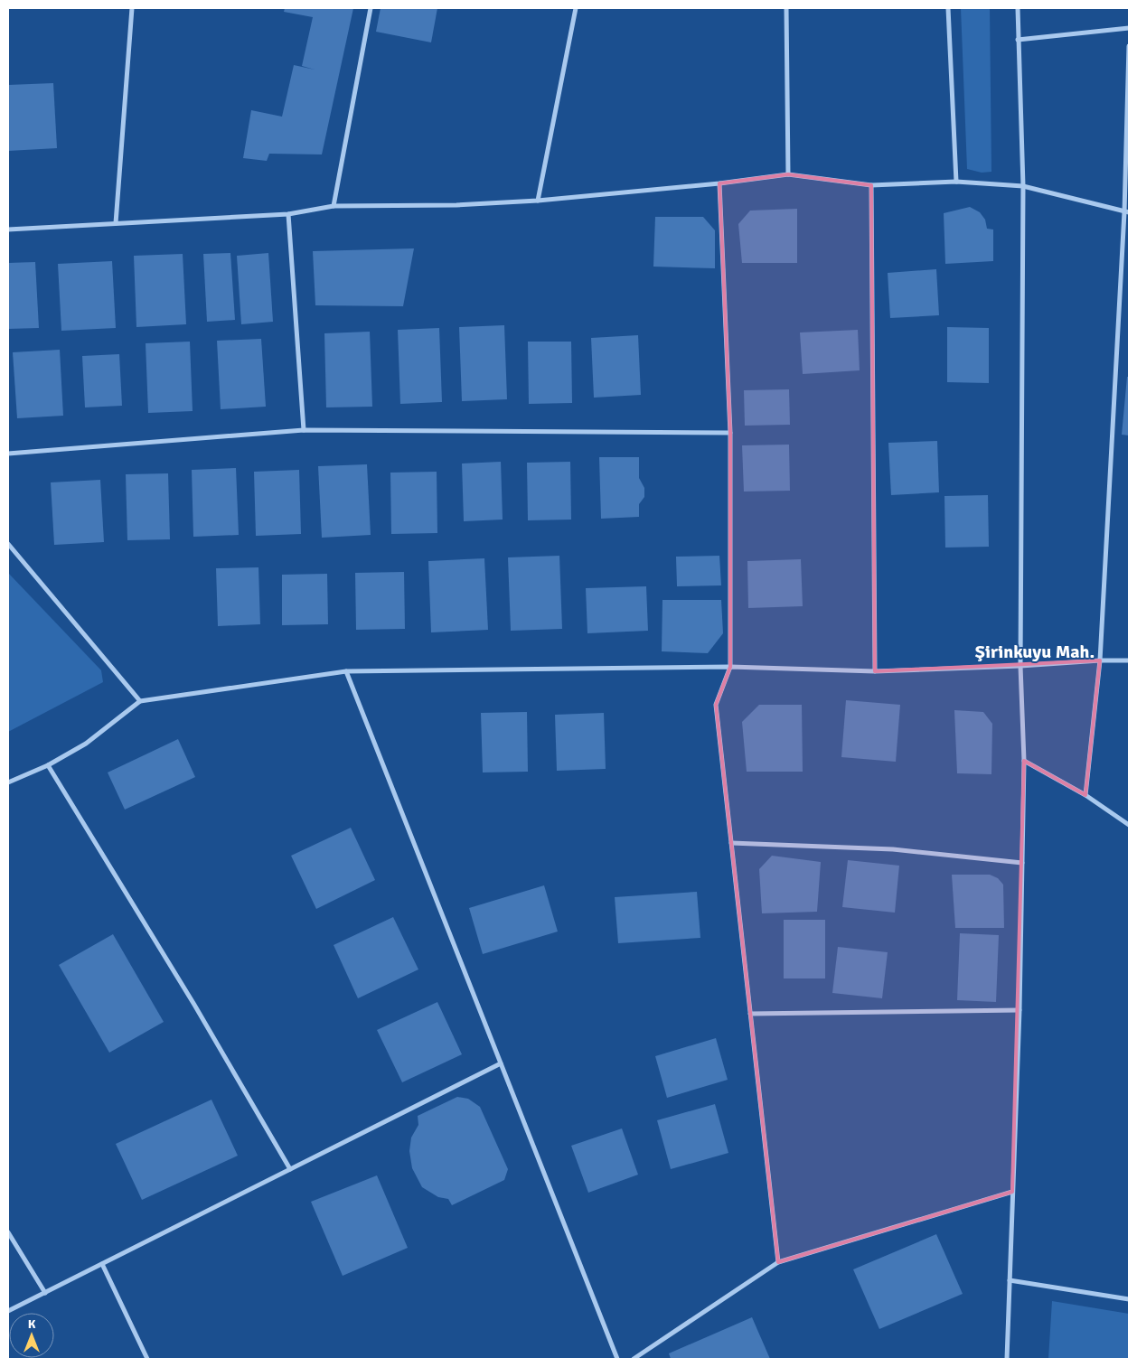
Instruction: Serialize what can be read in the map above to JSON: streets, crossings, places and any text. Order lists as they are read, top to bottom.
{
  "districts": ["Şirinkuyu Mah."],
  "north": "top"
}
